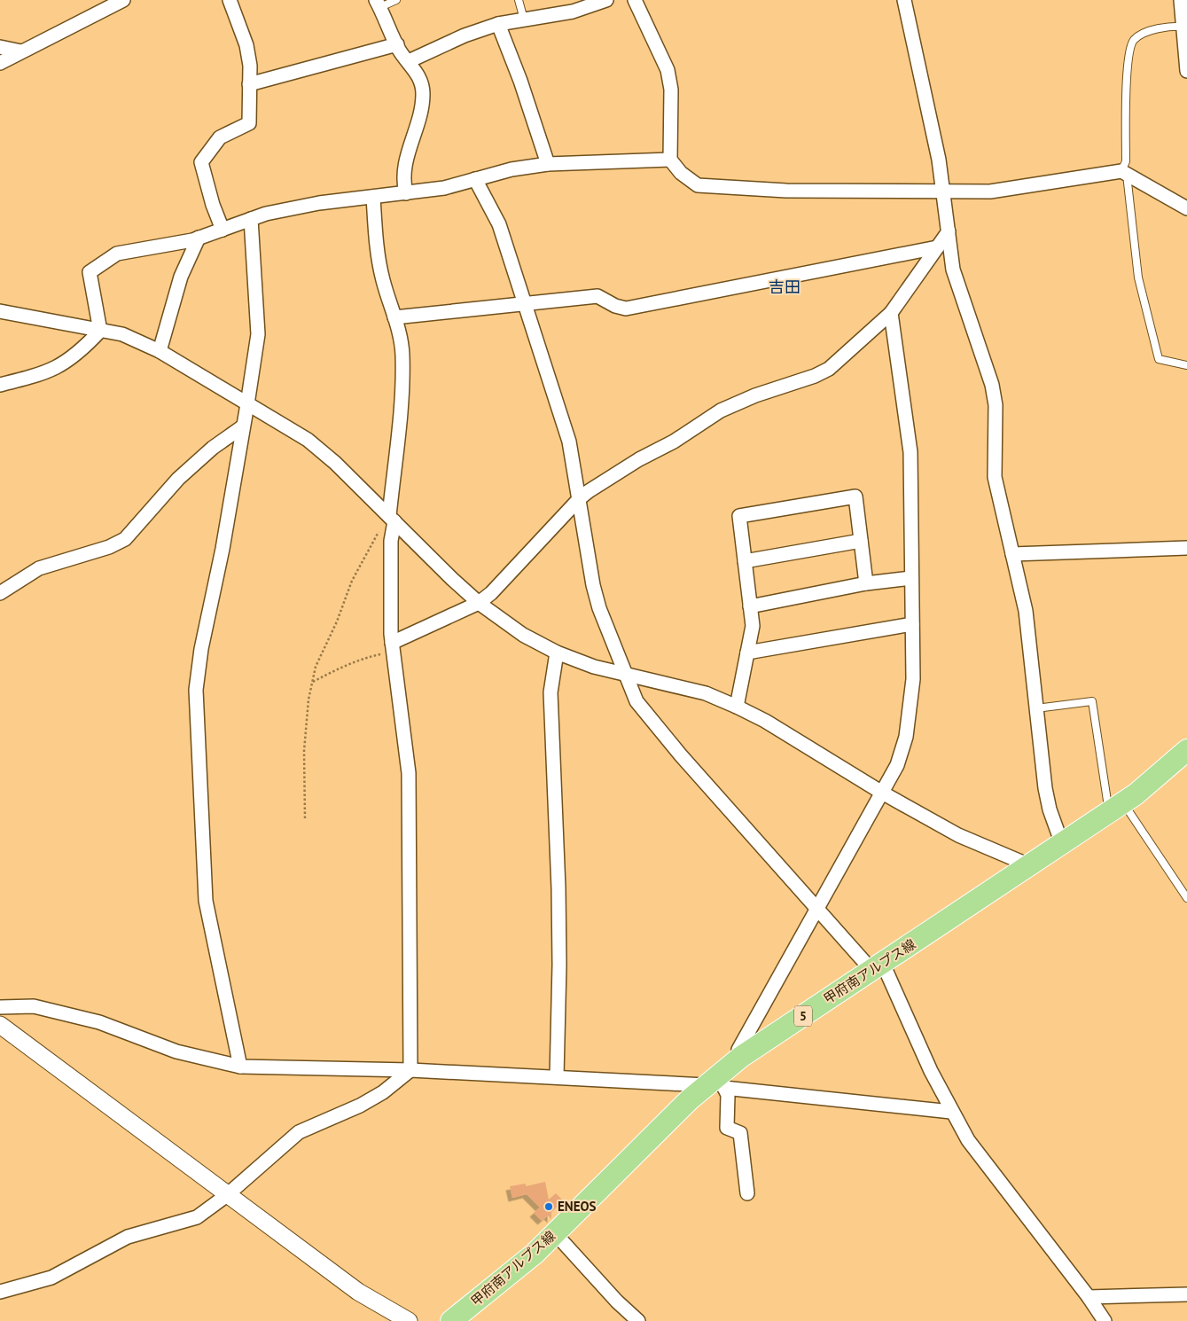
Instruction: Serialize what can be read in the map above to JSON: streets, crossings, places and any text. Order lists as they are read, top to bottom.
{
  "streets": {
    "main road": ["甲府南アルプス線", "5"]
  },
  "districts": ["吉田"],
  "places": ["ENEOS"]
}
